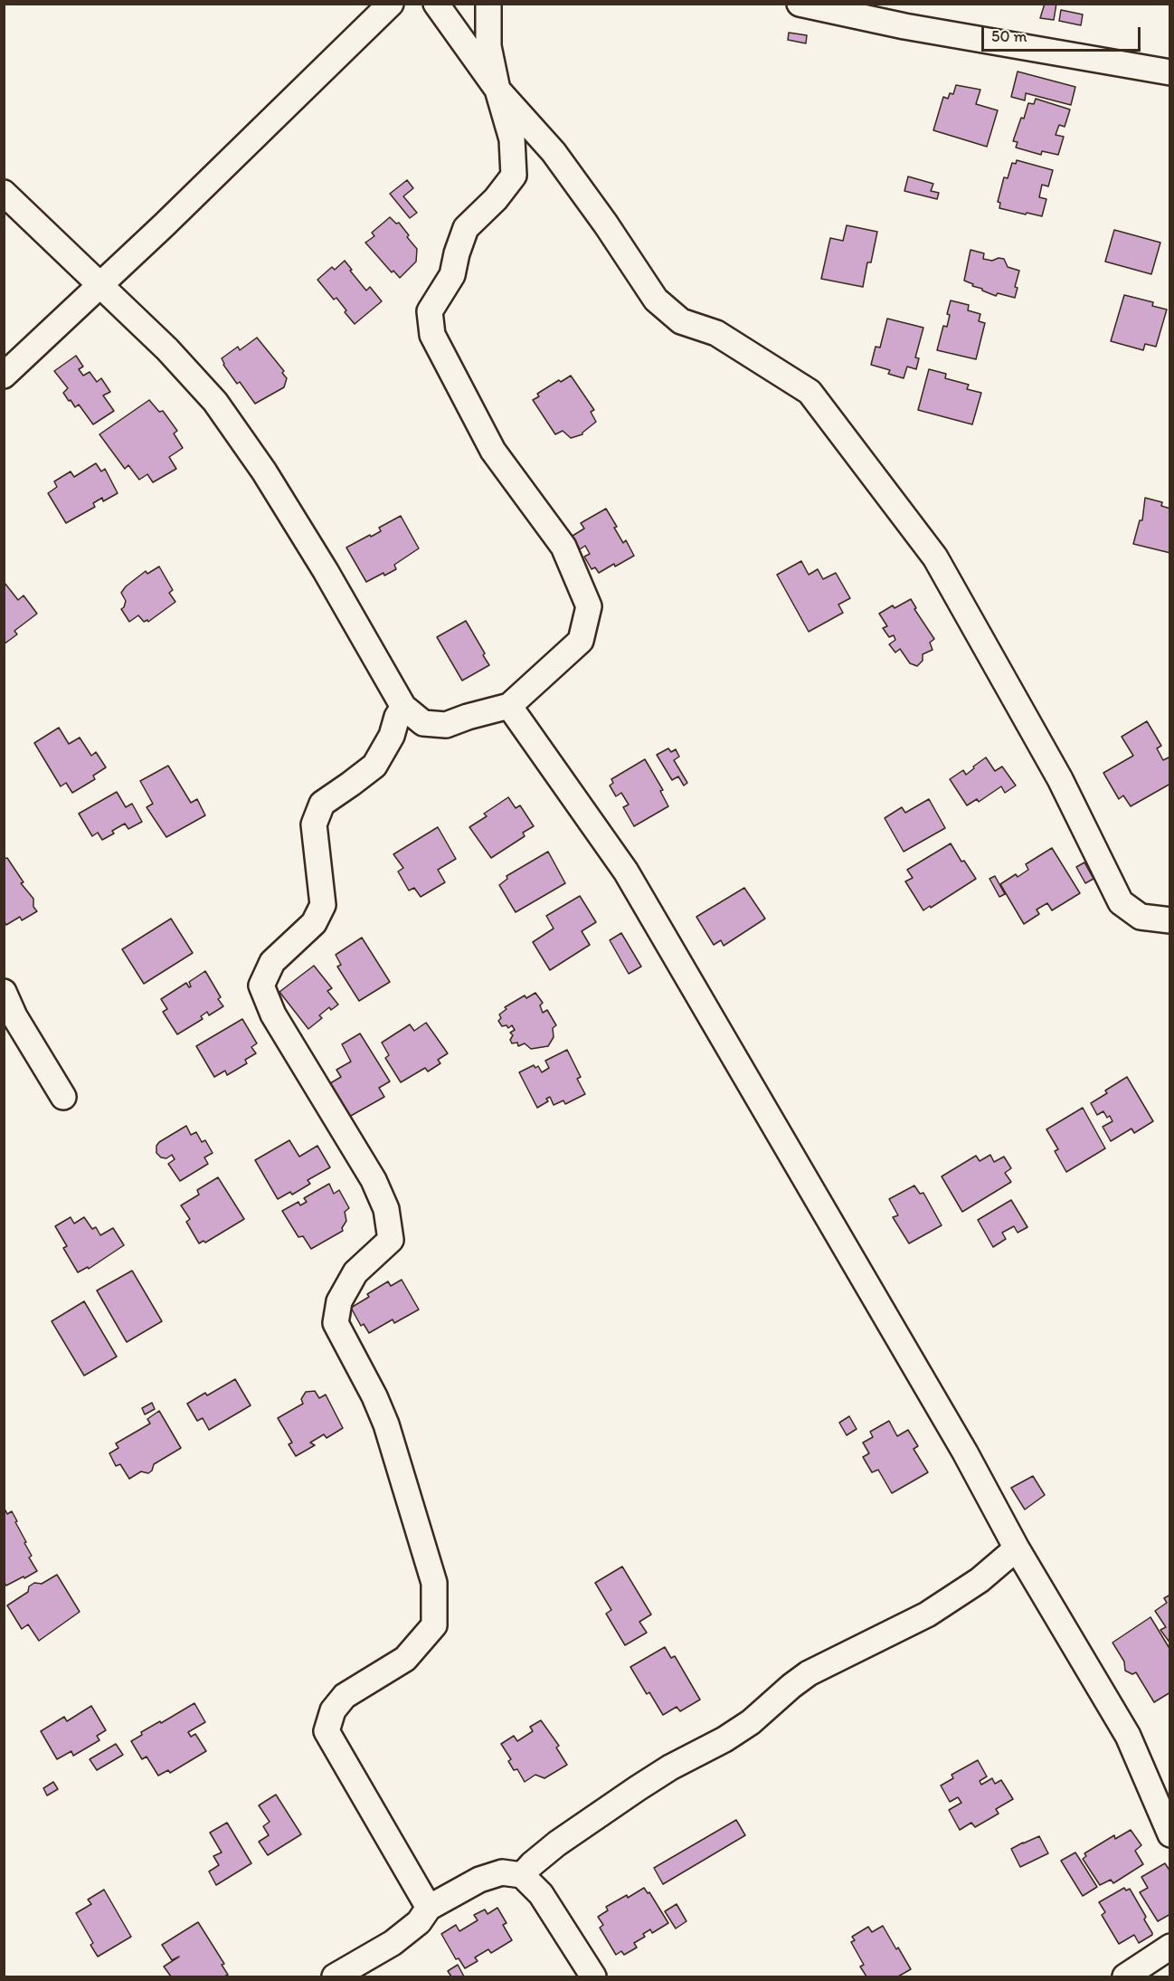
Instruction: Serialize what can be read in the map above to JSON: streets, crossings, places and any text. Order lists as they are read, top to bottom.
{
  "scale_bar": "50 m"
}
